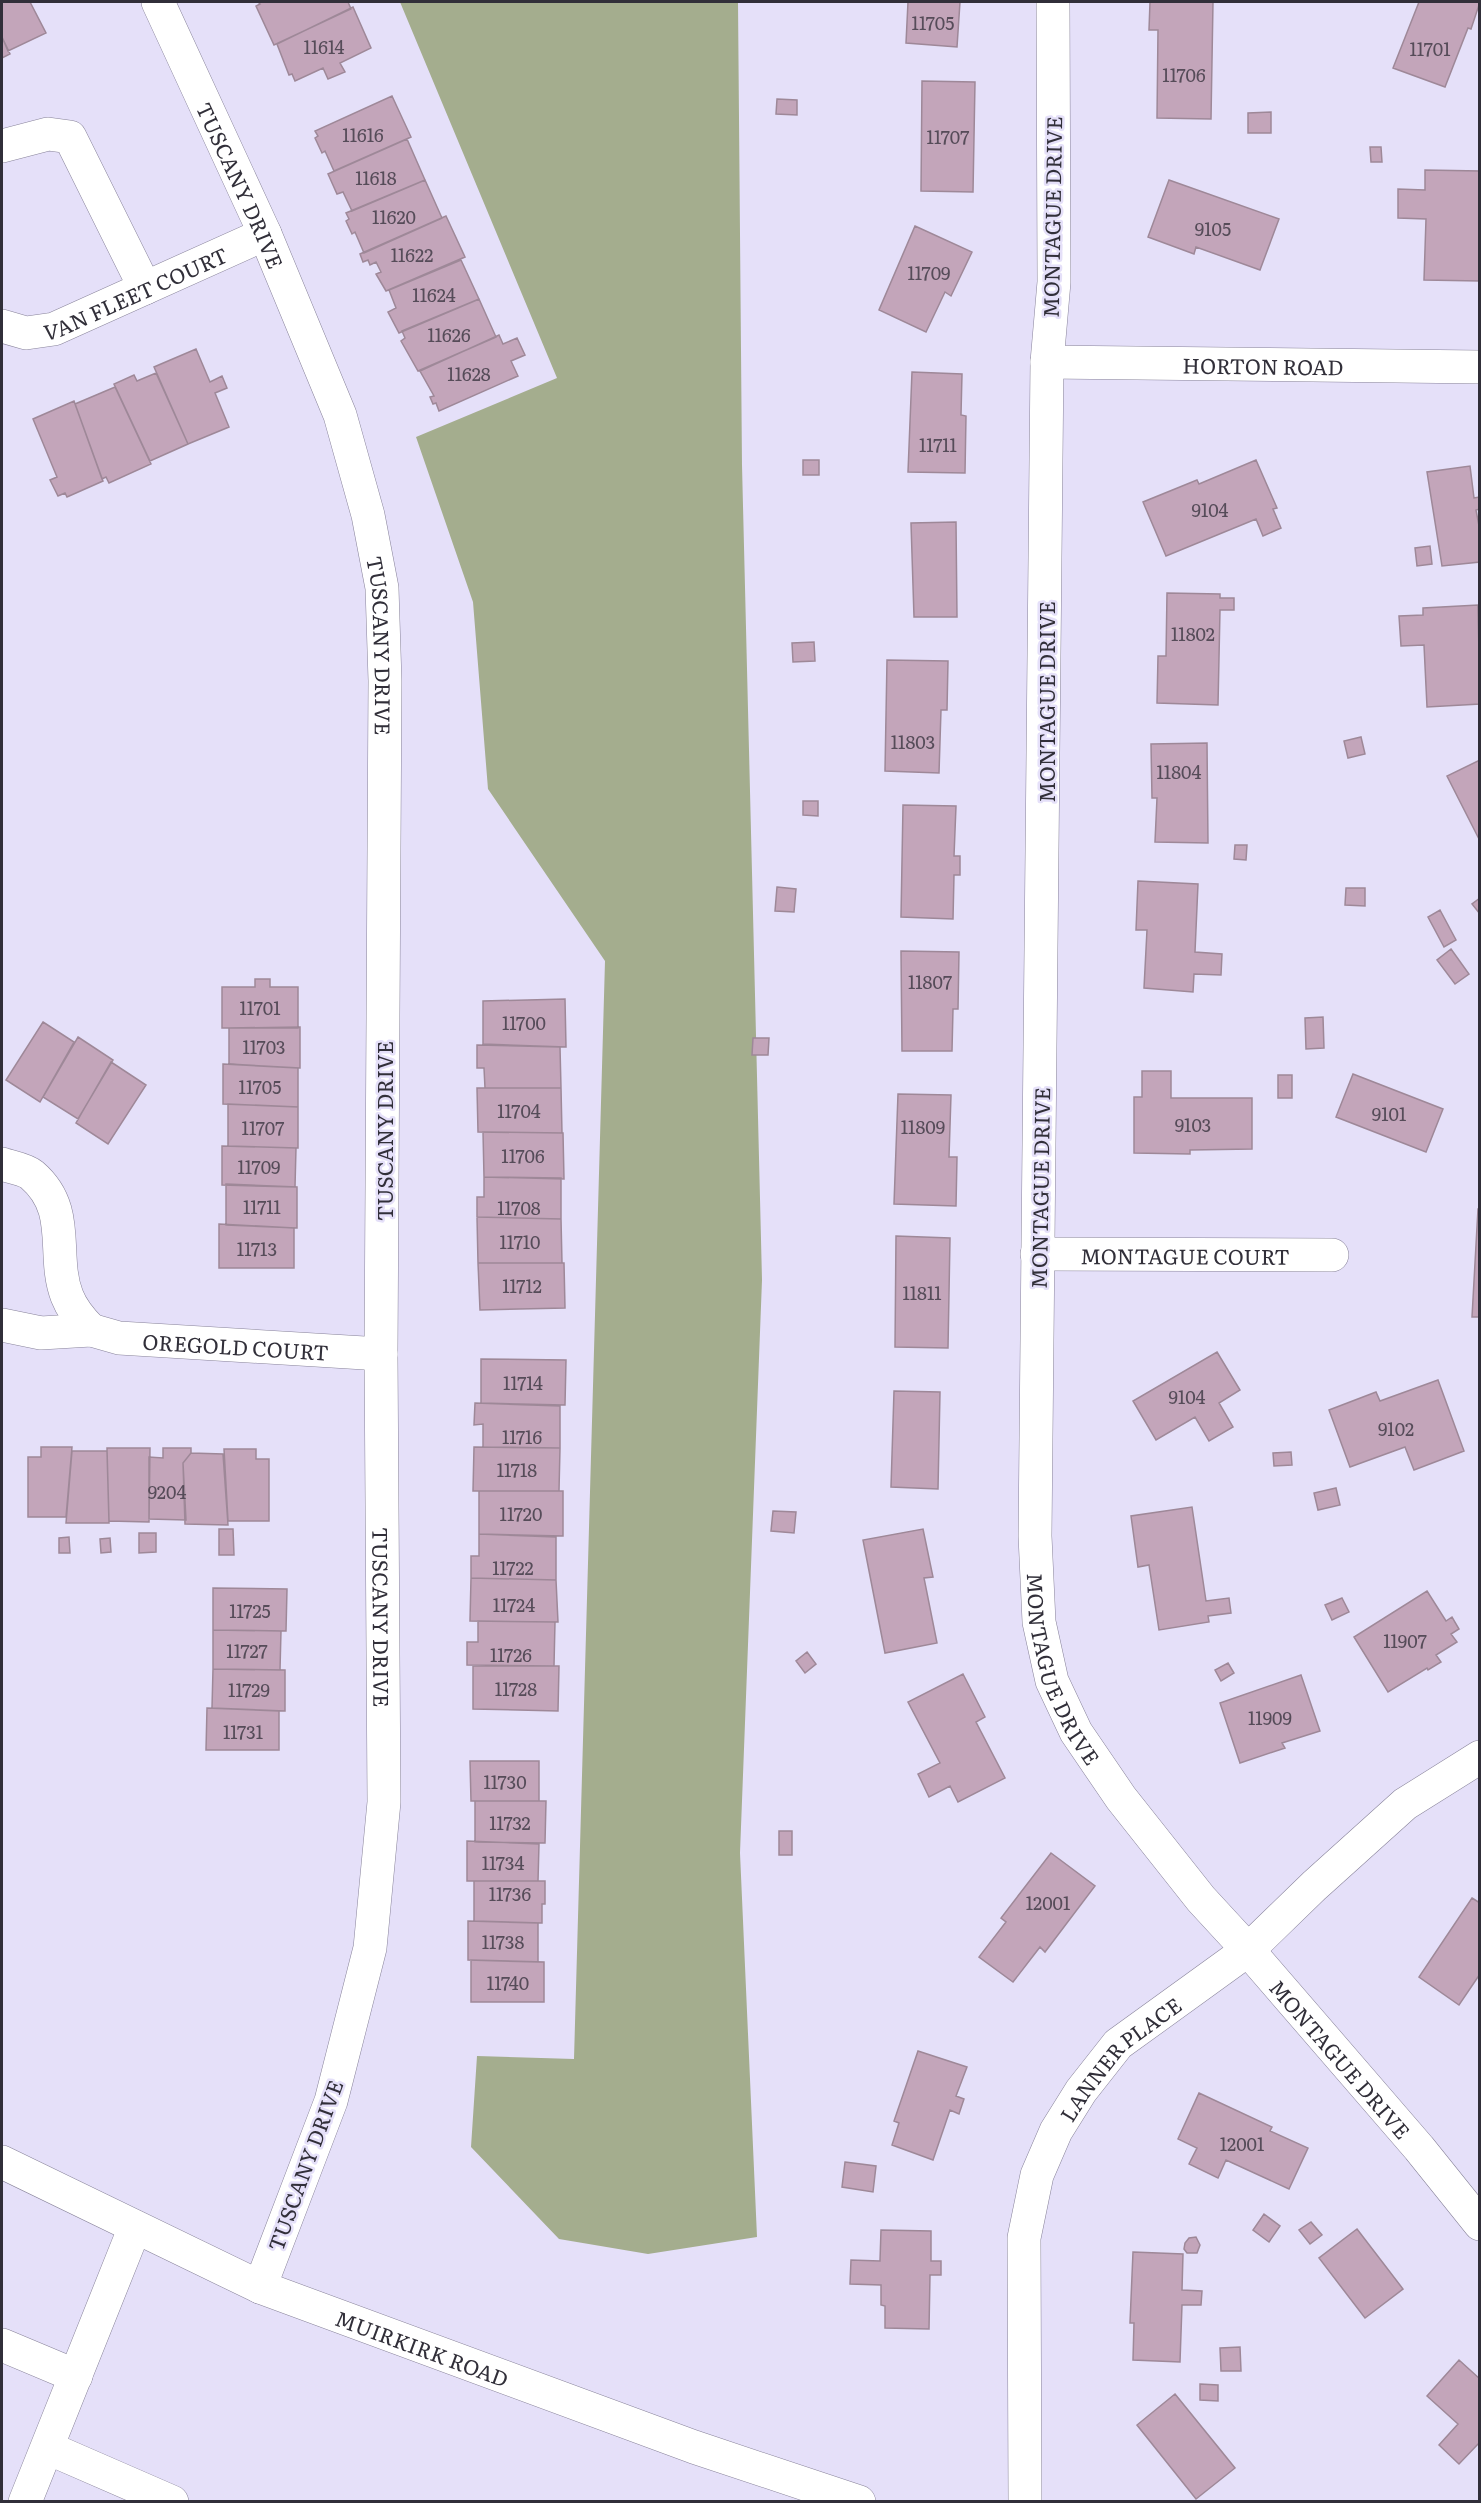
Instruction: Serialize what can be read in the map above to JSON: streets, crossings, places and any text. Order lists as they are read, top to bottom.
{
  "streets": {
    "street": [
      "TUSCANY DRIVE",
      "MONTAGUE DRIVE",
      "VAN FLEET COURT",
      "HORTON ROAD",
      "MONTAGUE COURT",
      "OREGOLD COURT",
      "LANNER PLACE",
      "MUIRKIRK ROAD"
    ]
  },
  "crossings": [
    ["TUSCANY DRIVE", "VAN FLEET COURT"],
    ["TUSCANY DRIVE", "OREGOLD COURT"],
    ["TUSCANY DRIVE", "MUIRKIRK ROAD"],
    ["MONTAGUE DRIVE", "HORTON ROAD"],
    ["MONTAGUE DRIVE", "MONTAGUE COURT"],
    ["MONTAGUE DRIVE", "LANNER PLACE"]
  ],
  "house_numbers": [
    "11705",
    "11614",
    "11701",
    "11706",
    "11616",
    "11707",
    "11618",
    "11620",
    "9105",
    "11622",
    "11709",
    "11624",
    "11626",
    "11628",
    "11711",
    "9104",
    "11802",
    "11803",
    "11804",
    "11807",
    "11701",
    "11700",
    "11703",
    "11705",
    "11704",
    "9101",
    "9103",
    "11809",
    "11707",
    "11706",
    "11709",
    "11711",
    "11708",
    "11710",
    "11713",
    "11712",
    "11811",
    "11714",
    "9104",
    "9102",
    "11716",
    "11718",
    "9204",
    "11720",
    "11722",
    "11724",
    "11725",
    "11907",
    "11727",
    "11726",
    "11728",
    "11729",
    "11909",
    "11731",
    "11730",
    "11732",
    "11734",
    "11736",
    "12001",
    "11738",
    "11740",
    "12001"
  ]
}
